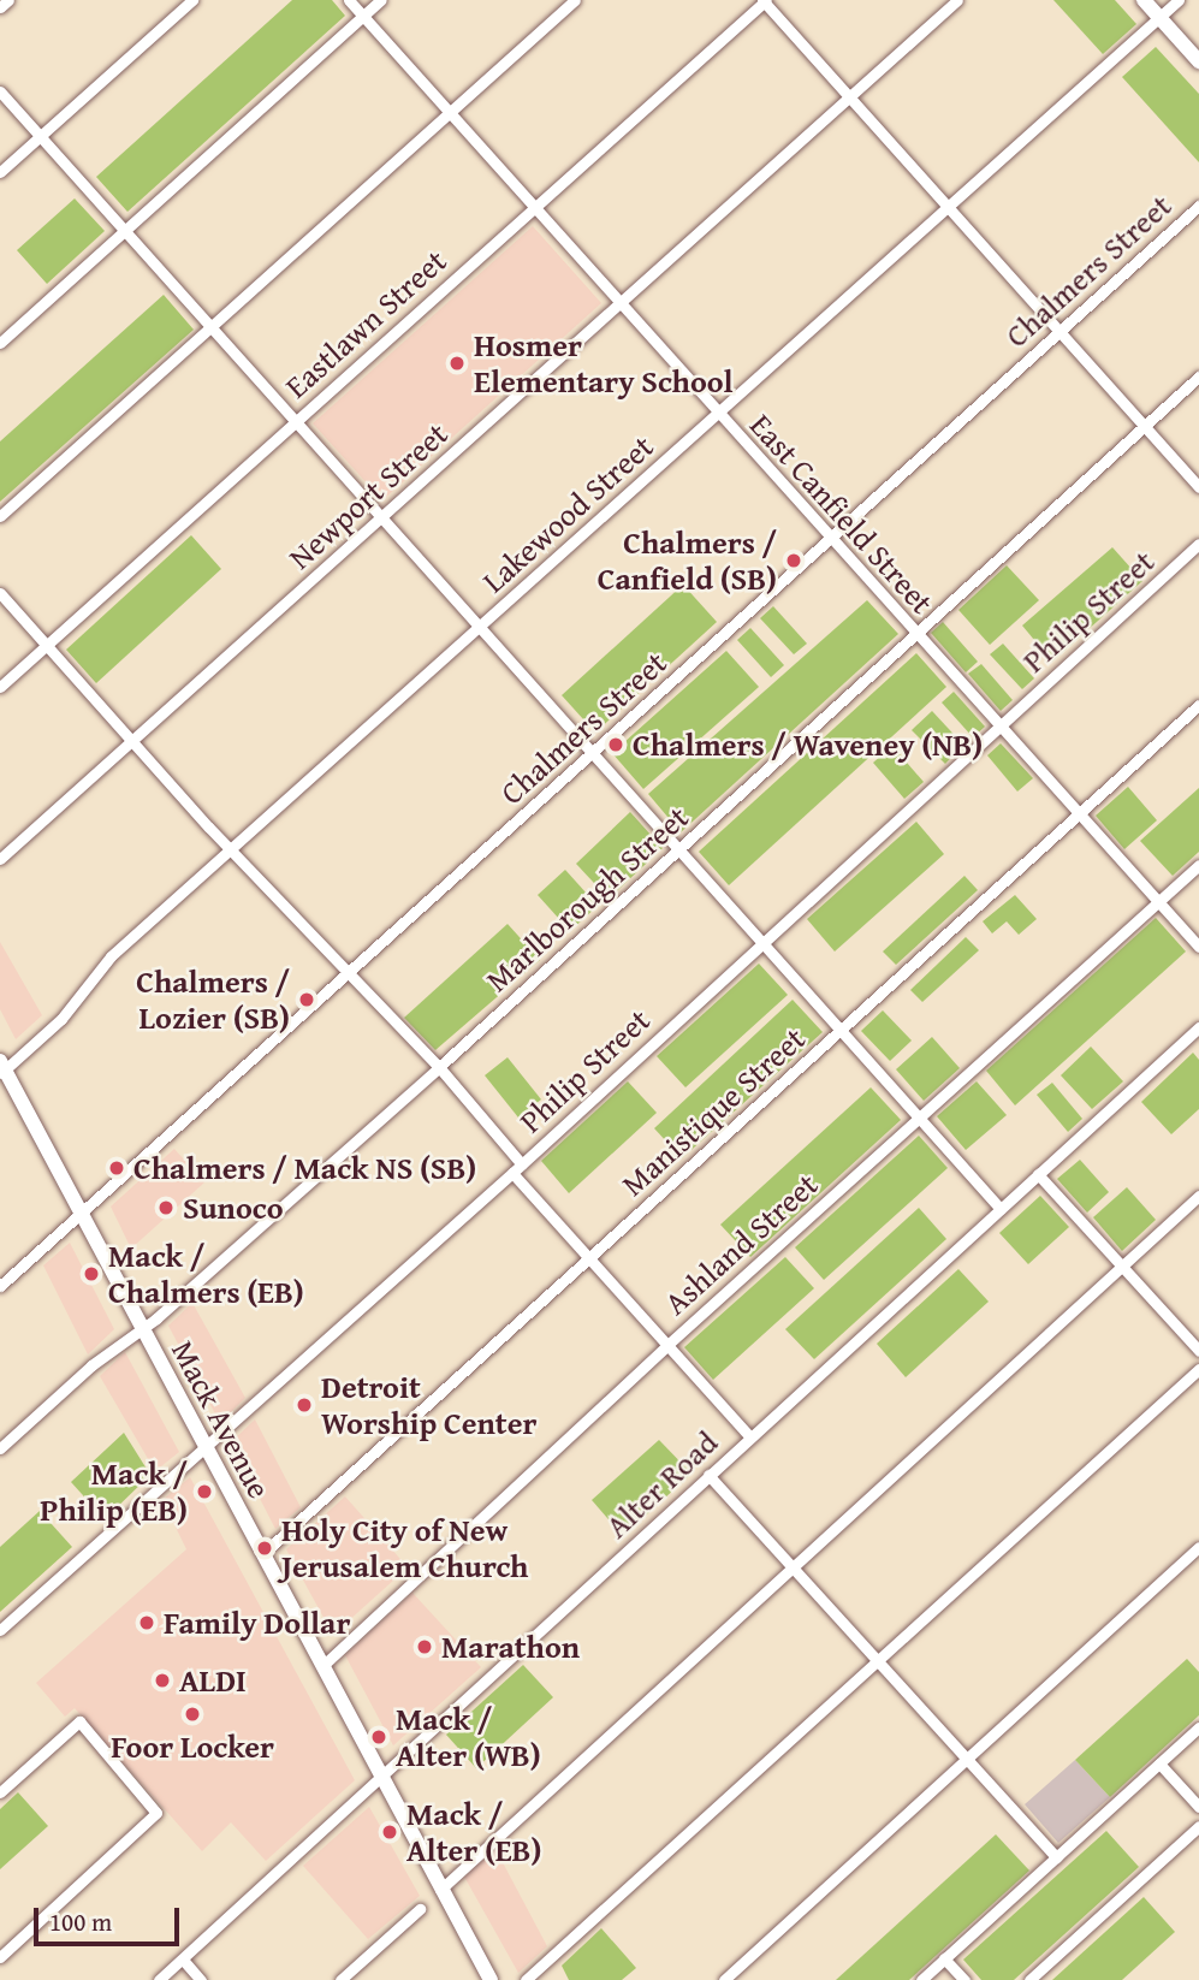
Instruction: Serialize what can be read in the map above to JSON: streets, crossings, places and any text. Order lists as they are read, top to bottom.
{
  "streets": {
    "main road": ["Mack Avenue"],
    "street": [
      "Chalmers Street",
      "Eastlawn Street",
      "Newport Street",
      "Lakewood Street",
      "East Canfield Street",
      "Philip Street",
      "Marlborough Street",
      "Manistique Street",
      "Ashland Street",
      "Alter Road"
    ]
  },
  "crossings": [
    ["Chalmers Street", "East Canfield Street"],
    ["Chalmers Street", "Mack Avenue"],
    ["Eastlawn Street", "East Canfield Street"],
    ["Newport Street", "East Canfield Street"],
    ["Lakewood Street", "East Canfield Street"],
    ["Lakewood Street", "Mack Avenue"],
    ["East Canfield Street", "Philip Street"],
    ["East Canfield Street", "Marlborough Street"],
    ["East Canfield Street", "Manistique Street"],
    ["East Canfield Street", "Ashland Street"],
    ["Philip Street", "Mack Avenue"],
    ["Marlborough Street", "Mack Avenue"],
    ["Manistique Street", "Mack Avenue"],
    ["Ashland Street", "Mack Avenue"],
    ["Mack Avenue", "Alter Road"]
  ],
  "places": [
    "Hosmer Elementary School",
    "Chalmers / Canfield (SB)",
    "Chalmers / Waveney (NB)",
    "Chalmers / Lozier (SB)",
    "Chalmers / Mack NS (SB)",
    "Sunoco",
    "Mack / Chalmers (EB)",
    "Detroit Worship Center",
    "Mack / Philip (EB)",
    "Holy City of New Jerusalem Church",
    "Family Dollar",
    "Marathon",
    "ALDI",
    "Foor Locker",
    "Mack / Alter (WB)",
    "Mack / Alter (EB)"
  ],
  "scale_bar": "100 m"
}
